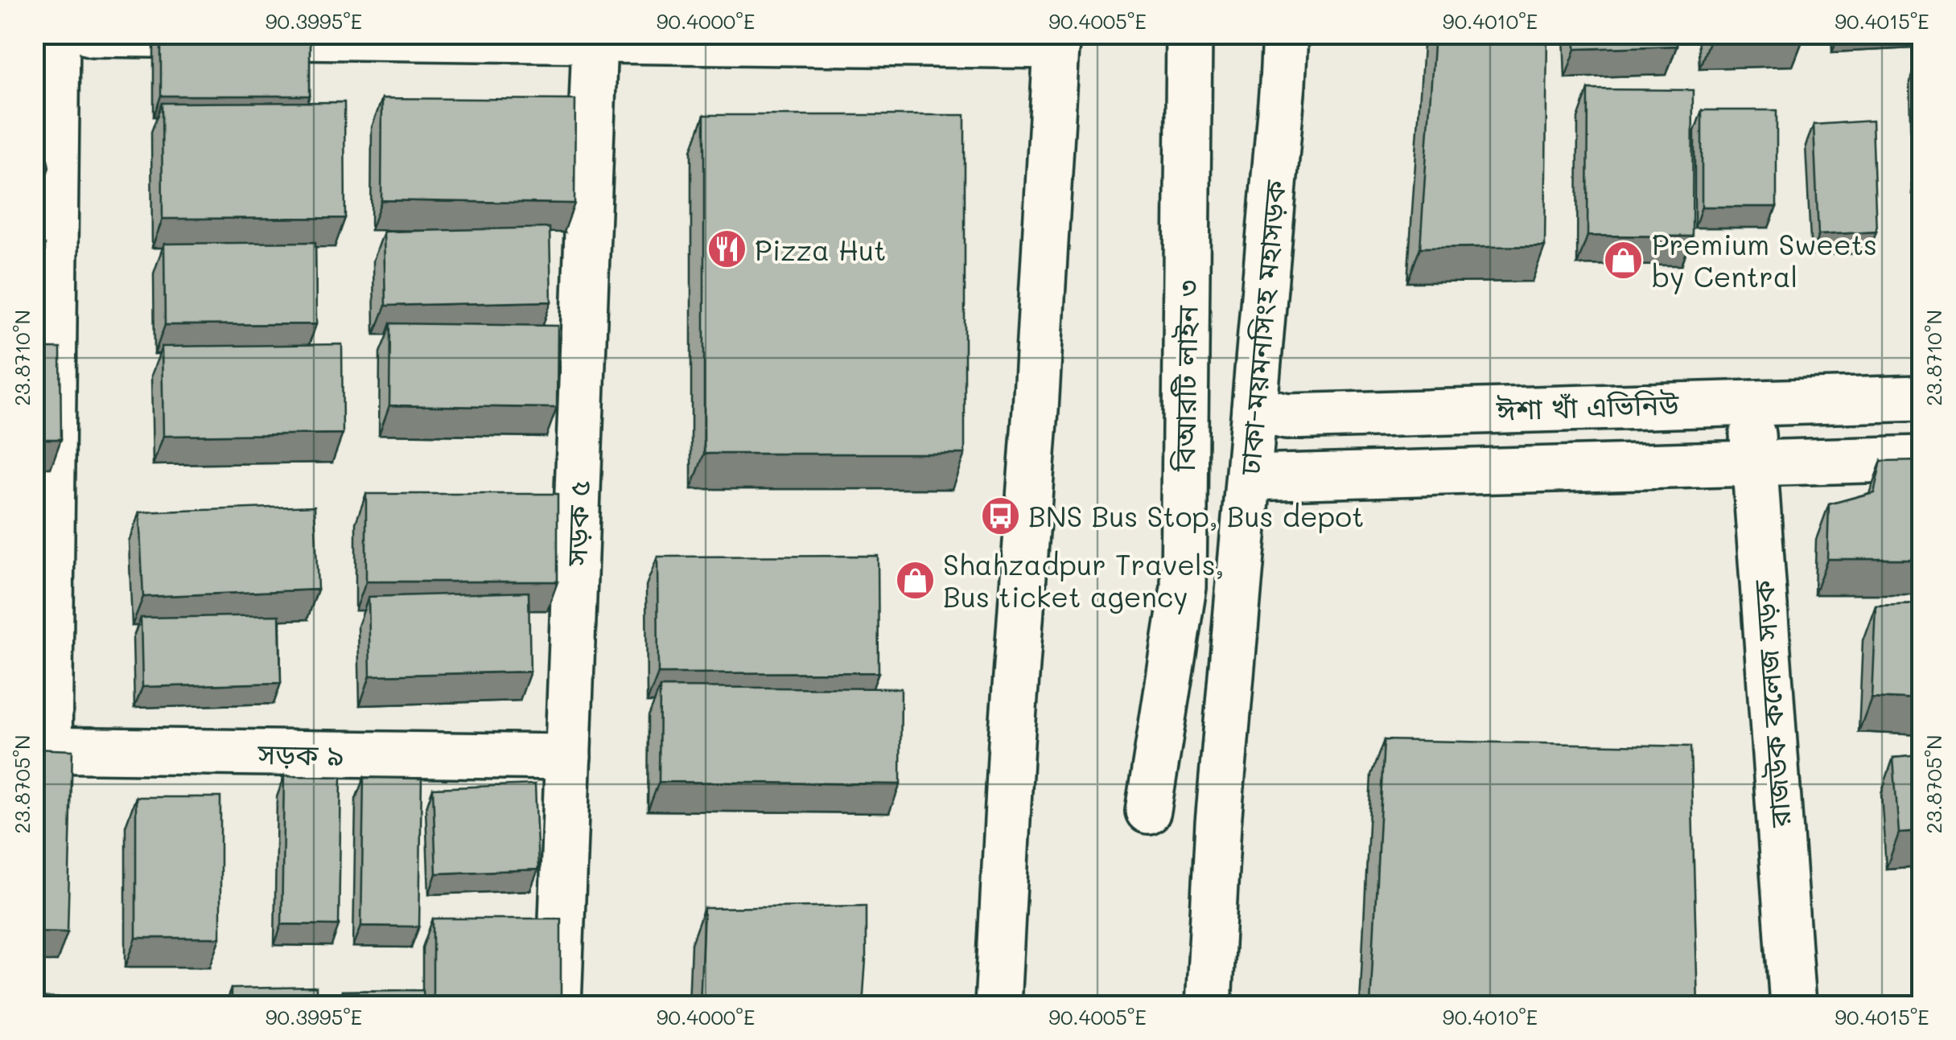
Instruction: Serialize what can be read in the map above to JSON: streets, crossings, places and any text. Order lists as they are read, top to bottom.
{
  "streets": {
    "main road": [
      "ঢাকা-ময়মনসিংহ মহাসড়ক",
      "বিআরটি লাইন ৩",
      "ঈশা খাঁ এভিনিউ",
      "সড়ক ৫",
      "রাজউক কলেজ সড়ক",
      "সড়ক ৯"
    ]
  },
  "crossings": [
    ["ঢাকা-ময়মনসিংহ মহাসড়ক", "ঈশা খাঁ এভিনিউ"],
    ["ঈশা খাঁ এভিনিউ", "রাজউক কলেজ সড়ক"],
    ["সড়ক ৫", "সড়ক ৯"]
  ],
  "places": {
    "restaurant": ["Pizza Hut"],
    "shop": ["Premium Sweets by Central", "Shahzadpur Travels, Bus ticket agency"],
    "bus stop": ["BNS Bus Stop, Bus depot"]
  },
  "coordinates": [
    "90.3995°E",
    "90.4000°E",
    "90.4005°E",
    "90.4010°E",
    "90.4015°E",
    "23.8710°N",
    "23.8705°N"
  ]
}
